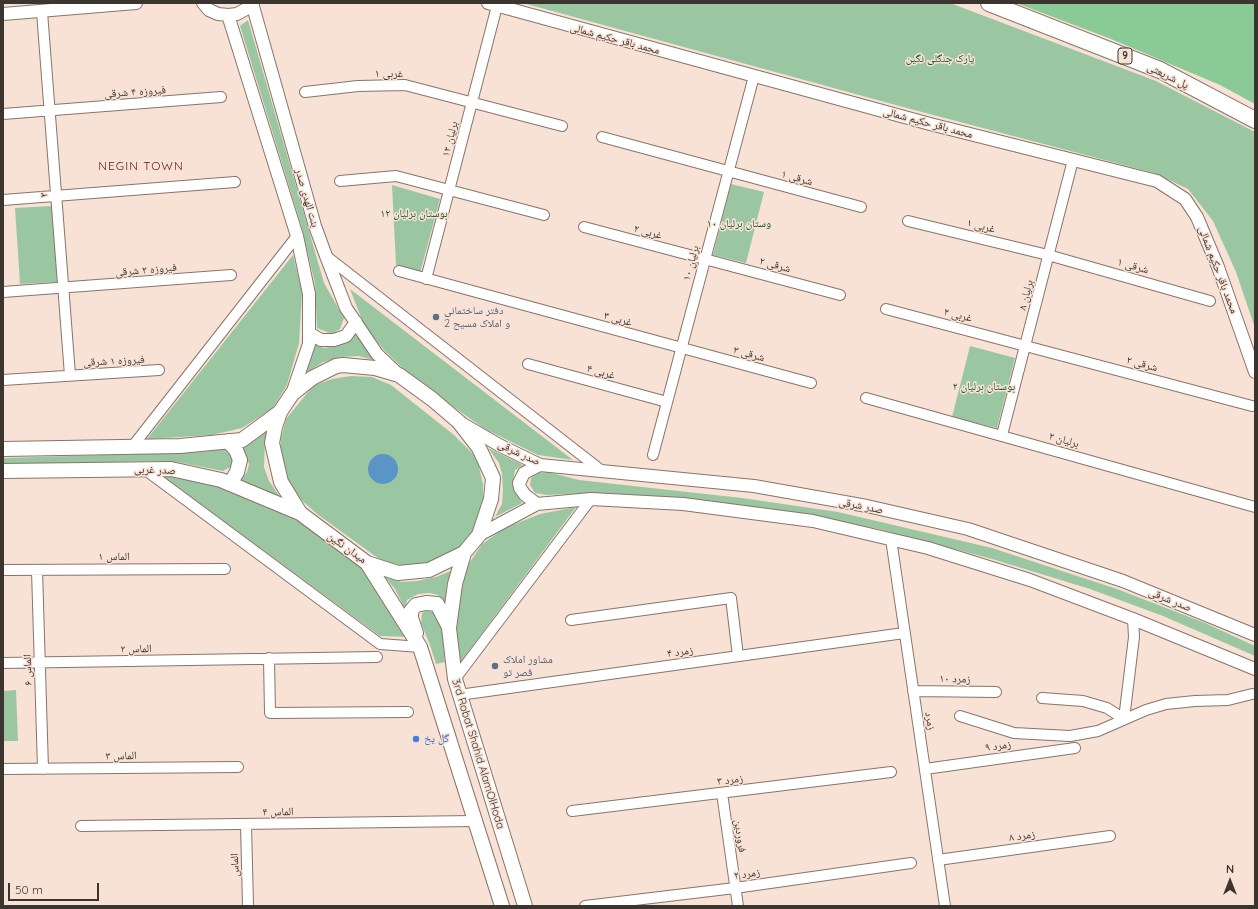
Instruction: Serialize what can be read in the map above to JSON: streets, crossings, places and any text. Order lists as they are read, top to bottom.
{
  "streets": {
    "main road": [
      "9",
      "پل شریعتی",
      "صدر غربی",
      "میدان نگین",
      "3rd Robat Shahid AlamOlHoda"
    ],
    "street": [
      "محمد باقر حکیم شمالی",
      "۱ غربی",
      "فیروزه ۴ شرقی",
      "برلیان ۱۲",
      "۱ شرقی",
      "۲",
      "بنت الهدی صدر",
      "۲ غربی",
      "برلیان ۱۰",
      "۲ شرقی",
      "فیروزه ۲ شرقی",
      "برلیان ۸",
      "۳ غربی",
      "۳ شرقی",
      "فیروزه ۱ شرقی",
      "۴ غربی",
      "برلیان ۲",
      "صدر شرقی",
      "الماس ۱",
      "الماس ۲",
      "زمرد ۴",
      "الماس ۶",
      "زمرد ۱۰",
      "زمرد",
      "زمرد ۹",
      "الماس ۳",
      "زمرد ۳",
      "الماس ۴",
      "فروردین",
      "زمرد ۸",
      "الماس",
      "زمرد ۲"
    ]
  },
  "crossings": [
    ["محمد باقر حکیم شمالی", "برلیان ۱۲"],
    ["محمد باقر حکیم شمالی", "برلیان ۱۰"],
    ["محمد باقر حکیم شمالی", "برلیان ۸"],
    ["۱ غربی", "برلیان ۱۲"],
    ["۱ غربی", "۱ شرقی"],
    ["۱ غربی", "برلیان ۸"],
    ["فیروزه ۴ شرقی", "۲"],
    ["برلیان ۱۲", "۳ غربی"],
    ["۱ شرقی", "برلیان ۱۰"],
    ["۱ شرقی", "برلیان ۸"],
    ["۲", "فیروزه ۲ شرقی"],
    ["۲", "فیروزه ۱ شرقی"],
    ["بنت الهدی صدر", "میدان نگین"],
    ["۲ غربی", "برلیان ۱۰"],
    ["۲ غربی", "۲ شرقی"],
    ["۲ غربی", "برلیان ۸"],
    ["برلیان ۱۰", "۲ شرقی"],
    ["برلیان ۱۰", "۳ غربی"],
    ["برلیان ۱۰", "۳ شرقی"],
    ["برلیان ۱۰", "۴ غربی"],
    ["۲ شرقی", "برلیان ۸"],
    ["برلیان ۸", "برلیان ۲"],
    ["۳ غربی", "۳ شرقی"],
    ["صدر شرقی", "میدان نگین"],
    ["صدر غربی", "میدان نگین"],
    ["میدان نگین", "3rd Robat Shahid AlamOlHoda"],
    ["الماس ۱", "الماس ۶"],
    ["الماس ۲", "الماس ۶"],
    ["زمرد ۴", "زمرد"],
    ["زمرد ۴", "3rd Robat Shahid AlamOlHoda"],
    ["الماس ۶", "الماس ۳"],
    ["زمرد ۱۰", "زمرد"],
    ["زمرد", "زمرد ۹"],
    ["زمرد", "زمرد ۸"],
    ["3rd Robat Shahid AlamOlHoda", "الماس ۴"],
    ["زمرد ۳", "فروردین"],
    ["الماس ۴", "الماس"],
    ["فروردین", "زمرد ۲"]
  ],
  "districts": ["NEGIN TOWN"],
  "parks": [
    "پارک جنگلی نگین",
    "بوستان برلیان ۱۲",
    "وستان برلیان ۱۰",
    "بوستان برلیان ۲"
  ],
  "places": ["دفتر ساختمانی و املاک مسیح 2", "مشاور املاک قصر تو", "گل یخ"],
  "scale_bar": "50 m",
  "north": "top"
}
